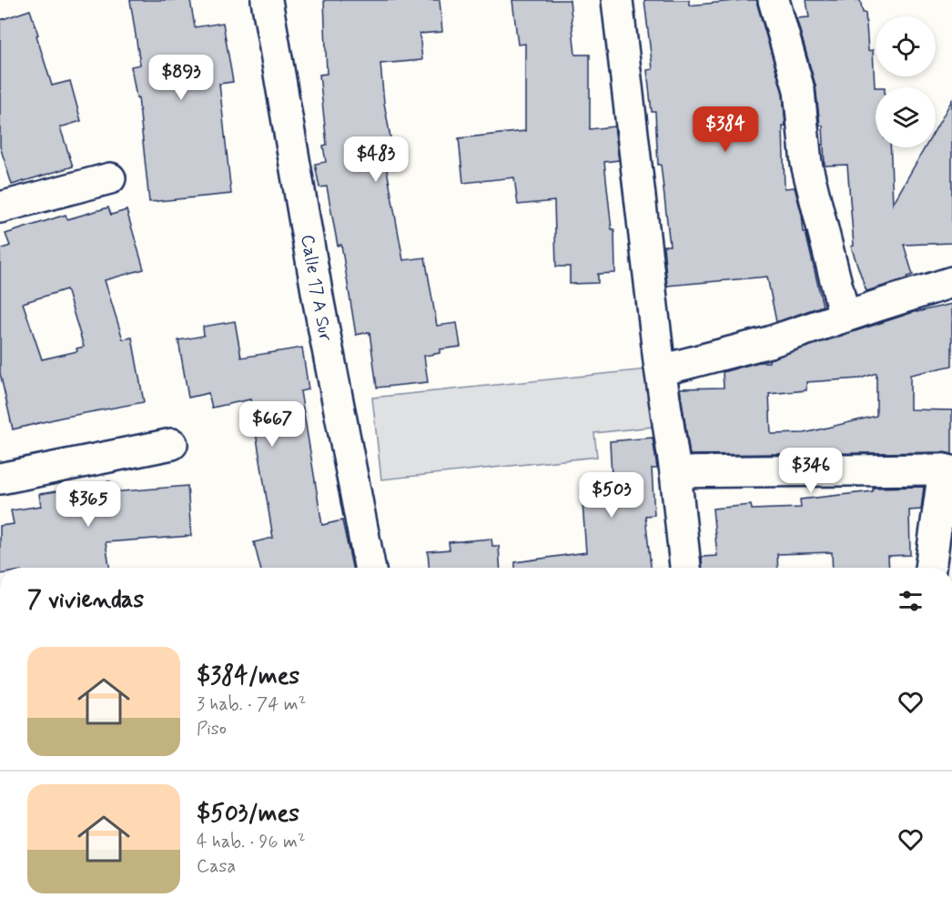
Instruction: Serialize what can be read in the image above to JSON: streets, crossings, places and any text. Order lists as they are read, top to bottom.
{
  "streets": {
    "street": ["Calle 17 A Sur"]
  },
  "page": {
    "price": [
      "$893",
      "$384",
      "$483",
      "$667",
      "$346",
      "$503",
      "$365"
    ],
    "heading": "7 viviendas",
    "list": [
      {
        "name": "$384/mes",
        "note": "3 hab. · 74 m² · Piso"
      },
      {
        "name": "$503/mes",
        "note": "4 hab. · 96 m² · Casa"
      }
    ]
  }
}
